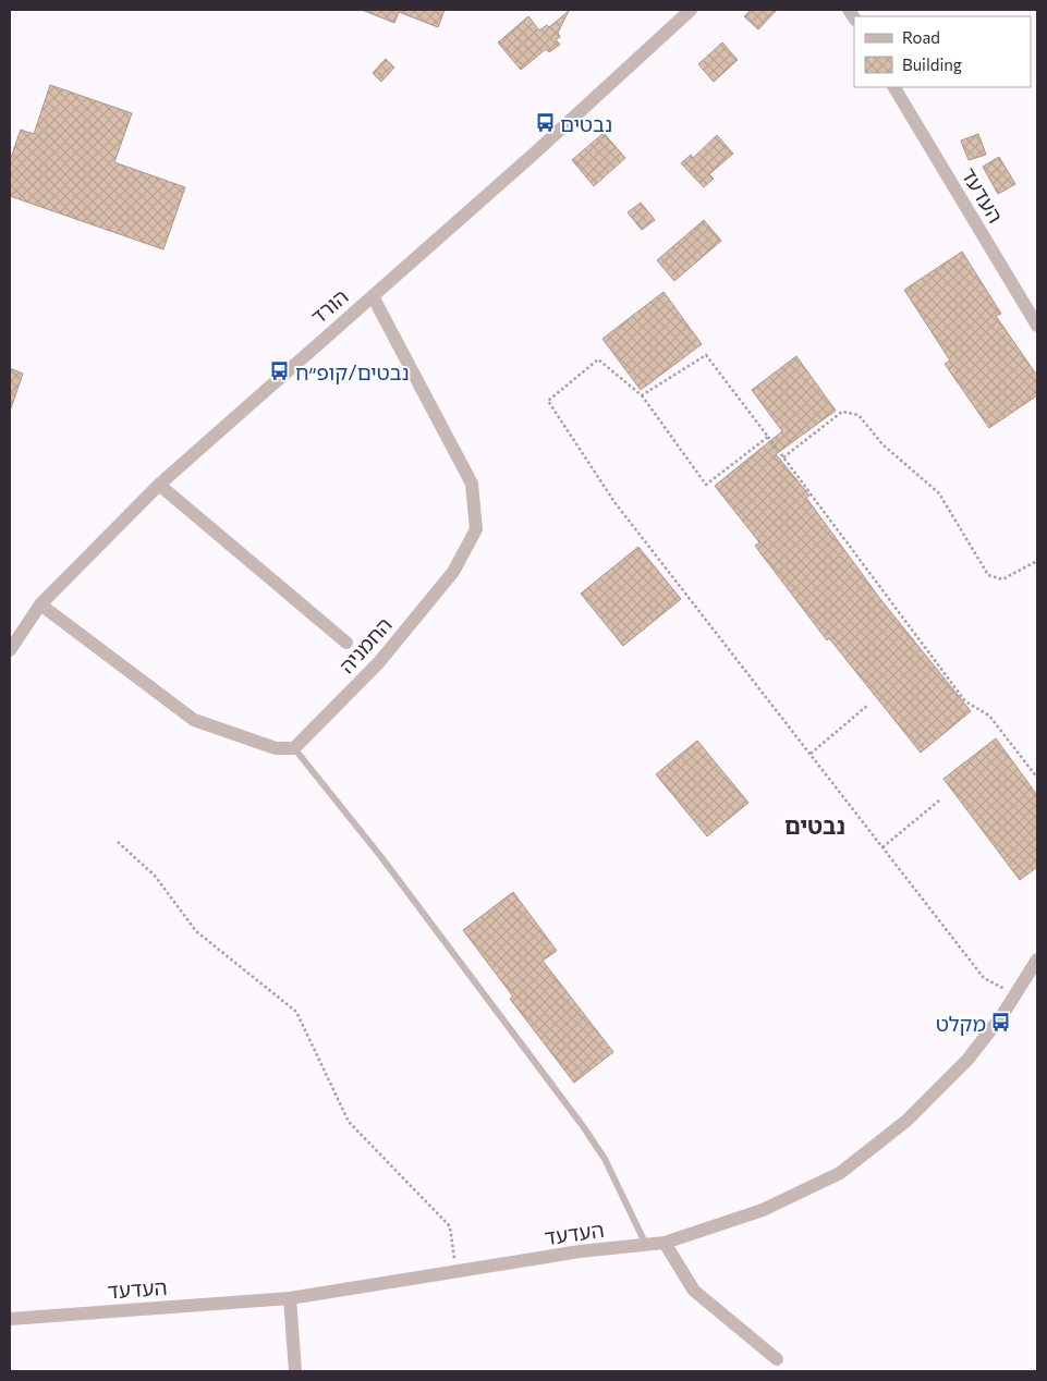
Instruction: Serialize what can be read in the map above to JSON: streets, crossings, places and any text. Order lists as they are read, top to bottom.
{
  "streets": {
    "street": ["העדעד", "הורד", "החמניה"]
  },
  "crossings": [
    ["הורד", "החמניה"]
  ],
  "districts": ["נבטים"],
  "places": {
    "bus stop": ["נבטים", "נבטים/קופ״ח", "מקלט"]
  },
  "legend": ["Road", "Building"]
}
